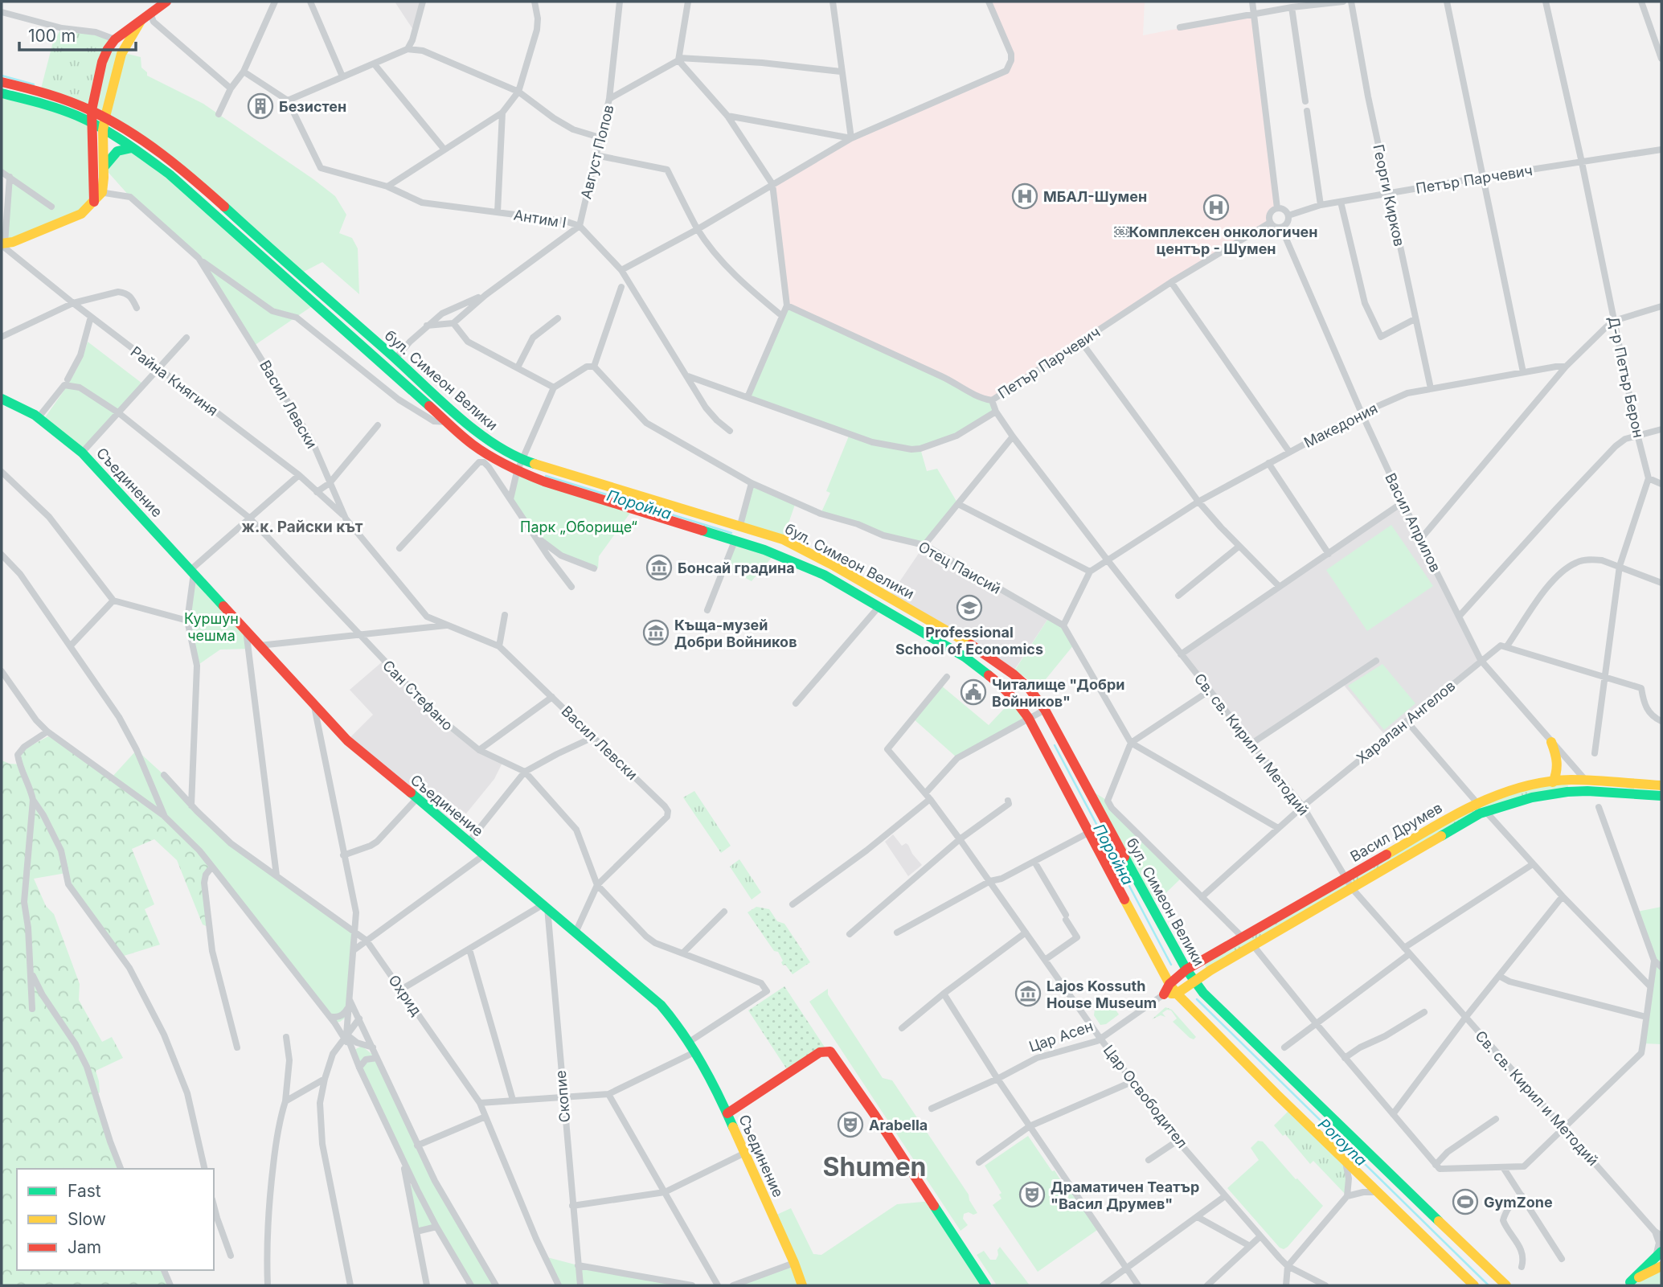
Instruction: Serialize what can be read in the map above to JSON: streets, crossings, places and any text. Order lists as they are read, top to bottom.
{
  "streets": {
    "main road": [
      "бул. Симеон Велики",
      "Съединение",
      "Васил Друмев",
      "Цар Асен"
    ],
    "street": [
      "Август Попов",
      "Петър Парчевич",
      "Георги Кирков",
      "Антим I",
      "Д-р Петър Берон",
      "Райна Княгиня",
      "Васил Левски",
      "Македония",
      "Васил Априлов",
      "Отец Паисий",
      "Сан Стефано",
      "Харалан Ангелов",
      "Св. св. Кирил и Методий",
      "Охрид",
      "Скопие",
      "Цар Освободител"
    ]
  },
  "crossings": [
    ["Август Попов", "Антим I"],
    ["Петър Парчевич", "Георги Кирков"],
    ["Петър Парчевич", "Д-р Петър Берон"],
    ["Петър Парчевич", "Васил Априлов"],
    ["Петър Парчевич", "Св. св. Кирил и Методий"],
    ["Георги Кирков", "Македония"],
    ["бул. Симеон Велики", "Васил Друмев"],
    ["бул. Симеон Велики", "Цар Асен"],
    ["Райна Княгиня", "Васил Левски"],
    ["Васил Левски", "Сан Стефано"],
    ["Македония", "Васил Априлов"],
    ["Македония", "Отец Паисий"],
    ["Македония", "Св. св. Кирил и Методий"],
    ["Съединение", "Сан Стефано"],
    ["Съединение", "Скопие"],
    ["Васил Априлов", "Харалан Ангелов"],
    ["Васил Априлов", "Васил Друмев"],
    ["Отец Паисий", "Харалан Ангелов"],
    ["Харалан Ангелов", "Св. св. Кирил и Методий"],
    ["Св. св. Кирил и Методий", "Васил Друмев"],
    ["Васил Друмев", "Цар Асен"],
    ["Цар Асен", "Цар Освободител"]
  ],
  "districts": ["ж.к. Райски кът", "Shumen"],
  "water": ["Поройна", "Poroyna"],
  "parks": ["Парк „Оборище“", "Куршун чешма"],
  "places": {
    "building": ["Безистен"],
    "hospital": ["МБАЛ-Шумен", "￼Комплексен онкологичен център - Шумен"],
    "museum": ["Бонсай градина", "Къща-музей Добри Войников", "Lajos Kossuth House Museum"],
    "school or university": ["Professional School of Economics"],
    "public building": ["Читалище \"Добри Войников\""],
    "theatre": ["Arabella", "Драматичен Театър \"Васил Друмев\""],
    "sports": ["GymZone"]
  },
  "legend": ["Fast", "Slow", "Jam"],
  "scale_bar": "100 m"
}
